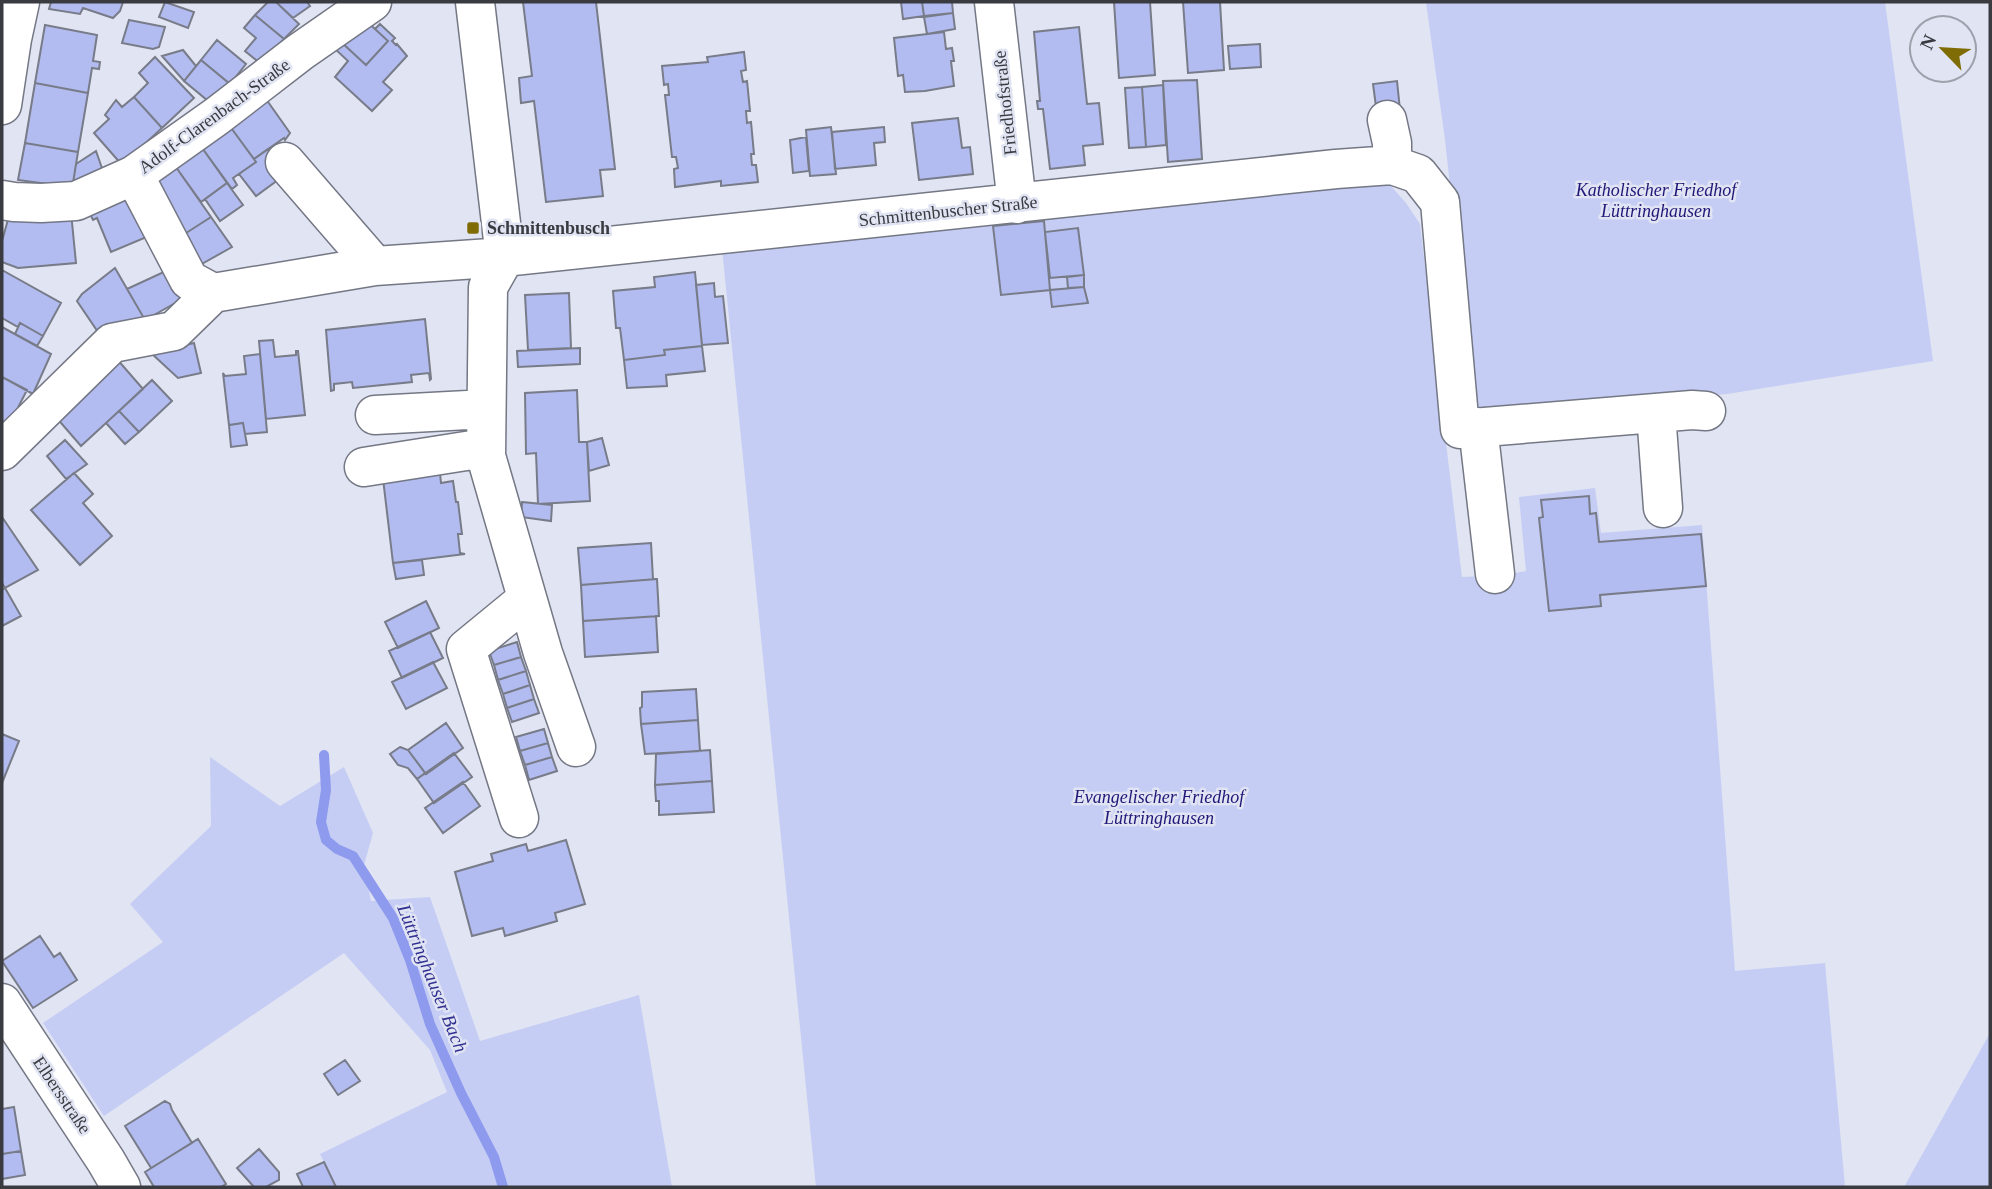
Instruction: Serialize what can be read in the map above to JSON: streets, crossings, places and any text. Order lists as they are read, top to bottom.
{
  "streets": {
    "street": [
      "Friedhofstraße",
      "Adolf-Clarenbach-Straße",
      "Schmittenbuscher Straße",
      "Elbersstraße"
    ]
  },
  "crossings": [
    ["Friedhofstraße", "Schmittenbuscher Straße"]
  ],
  "water": ["Lüttringhauser Bach"],
  "parks": ["Katholischer Friedhof Lüttringhausen", "Evangelischer Friedhof Lüttringhausen"],
  "places": {
    "transit": ["Schmittenbusch"]
  },
  "north": "top left"
}
